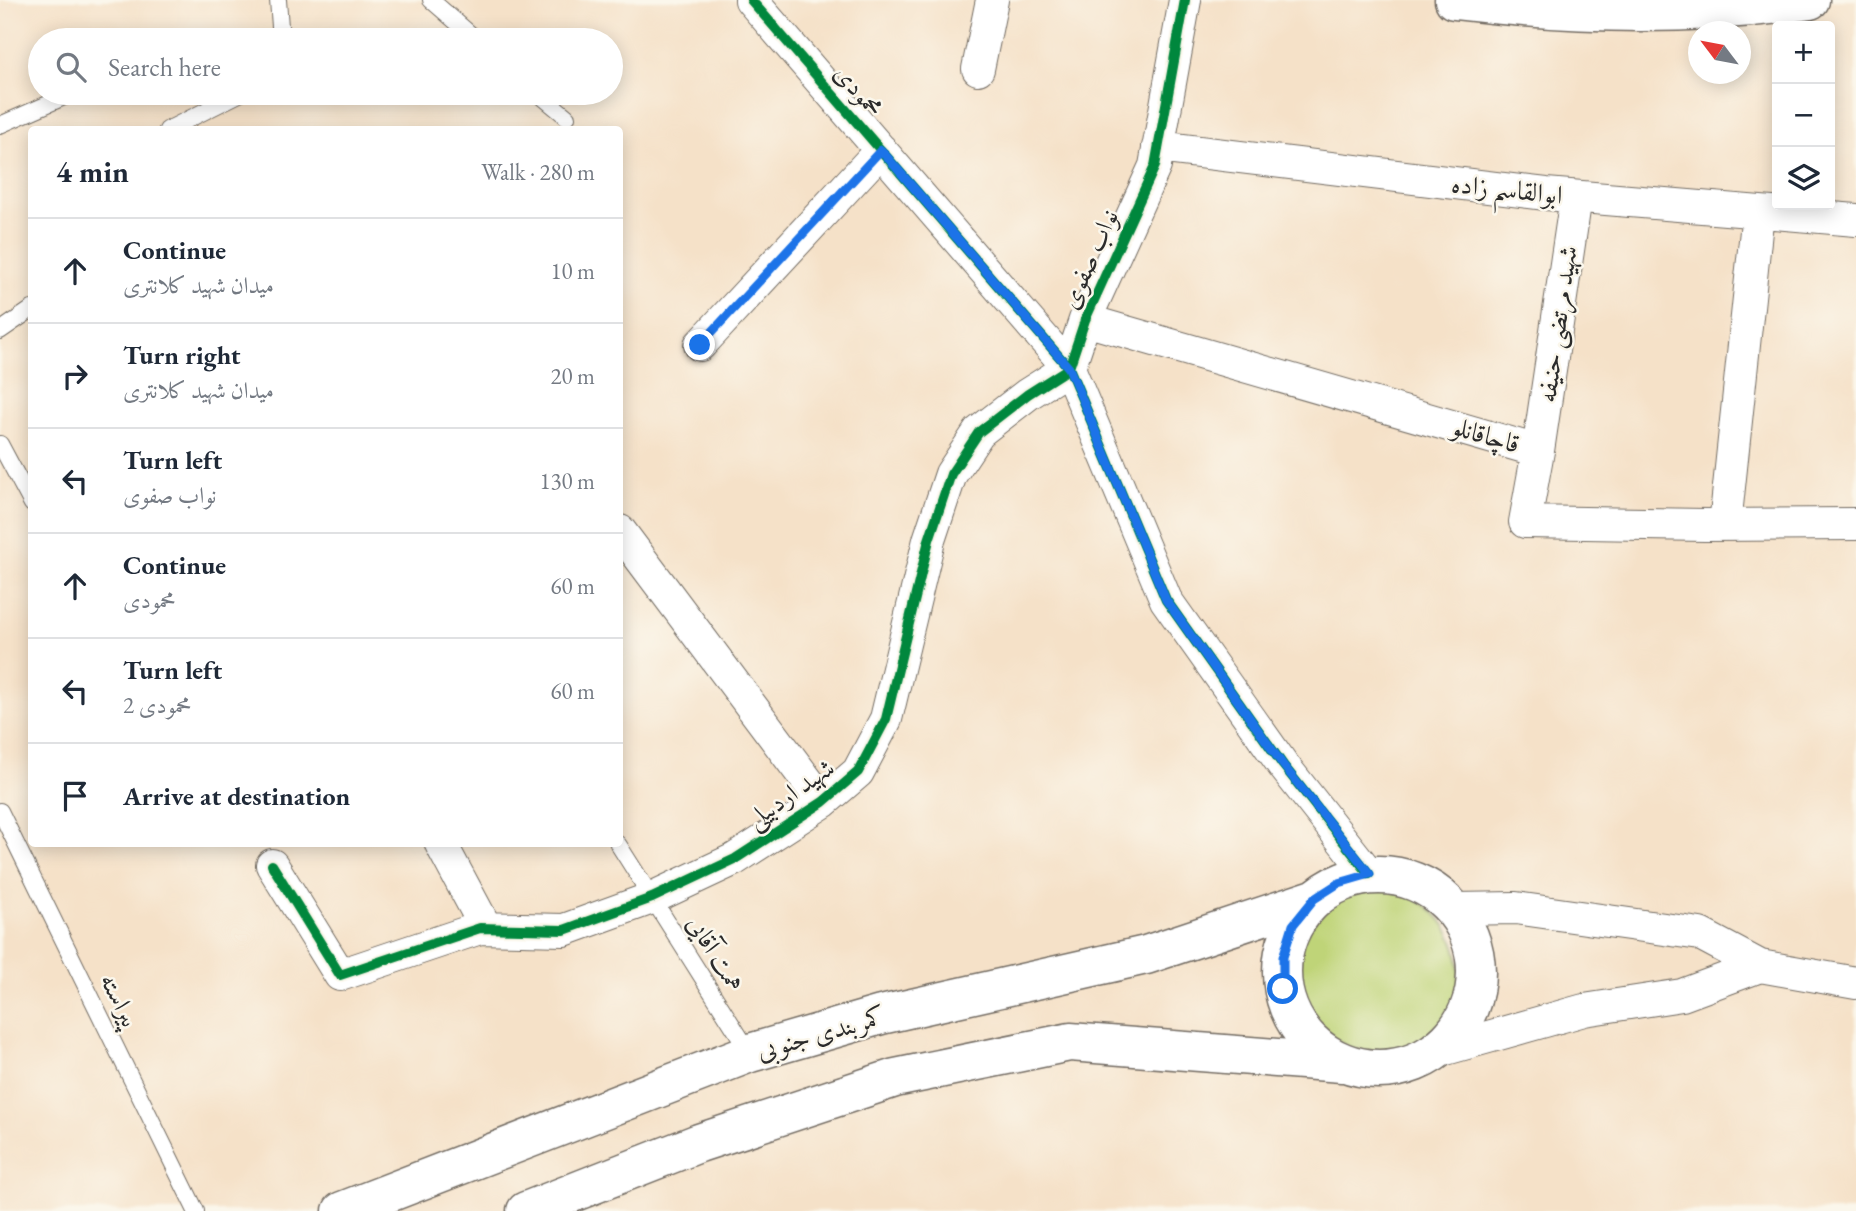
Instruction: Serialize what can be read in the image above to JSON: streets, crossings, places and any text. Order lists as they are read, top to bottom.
{
  "streets": {
    "main road": ["کمربندی جنوبی"],
    "street": [
      "محمودی",
      "ابوالقاسم زاده",
      "نواب صفوی",
      "شهید مرتضی حنیفه",
      "قاچاقانلو",
      "شهید اردبیلی"
    ],
    "lane": ["همت آقایی", "پیراسته"]
  },
  "crossings": [
    ["محمودی", "نواب صفوی"],
    ["محمودی", "شهید اردبیلی"],
    ["ابوالقاسم زاده", "نواب صفوی"],
    ["ابوالقاسم زاده", "شهید مرتضی حنیفه"],
    ["نواب صفوی", "قاچاقانلو"],
    ["نواب صفوی", "شهید اردبیلی"],
    ["شهید مرتضی حنیفه", "قاچاقانلو"],
    ["شهید اردبیلی", "همت آقایی"],
    ["همت آقایی", "کمربندی جنوبی"]
  ],
  "north": "top left",
  "page": {
    "map_buttons": ["+", "−"],
    "search": "Search here",
    "heading": ["4 min", "Walk · 280 m"],
    "list": [
      ["Continue", "میدان شهید کلانتری", "10 m"],
      ["Turn right", "میدان شهید کلانتری", "20 m"],
      ["Turn left", "نواب صفوی", "130 m"],
      ["Continue", "محمودی", "60 m"],
      ["Turn left", "محمودی 2", "60 m"],
      "Arrive at destination"
    ]
  }
}
